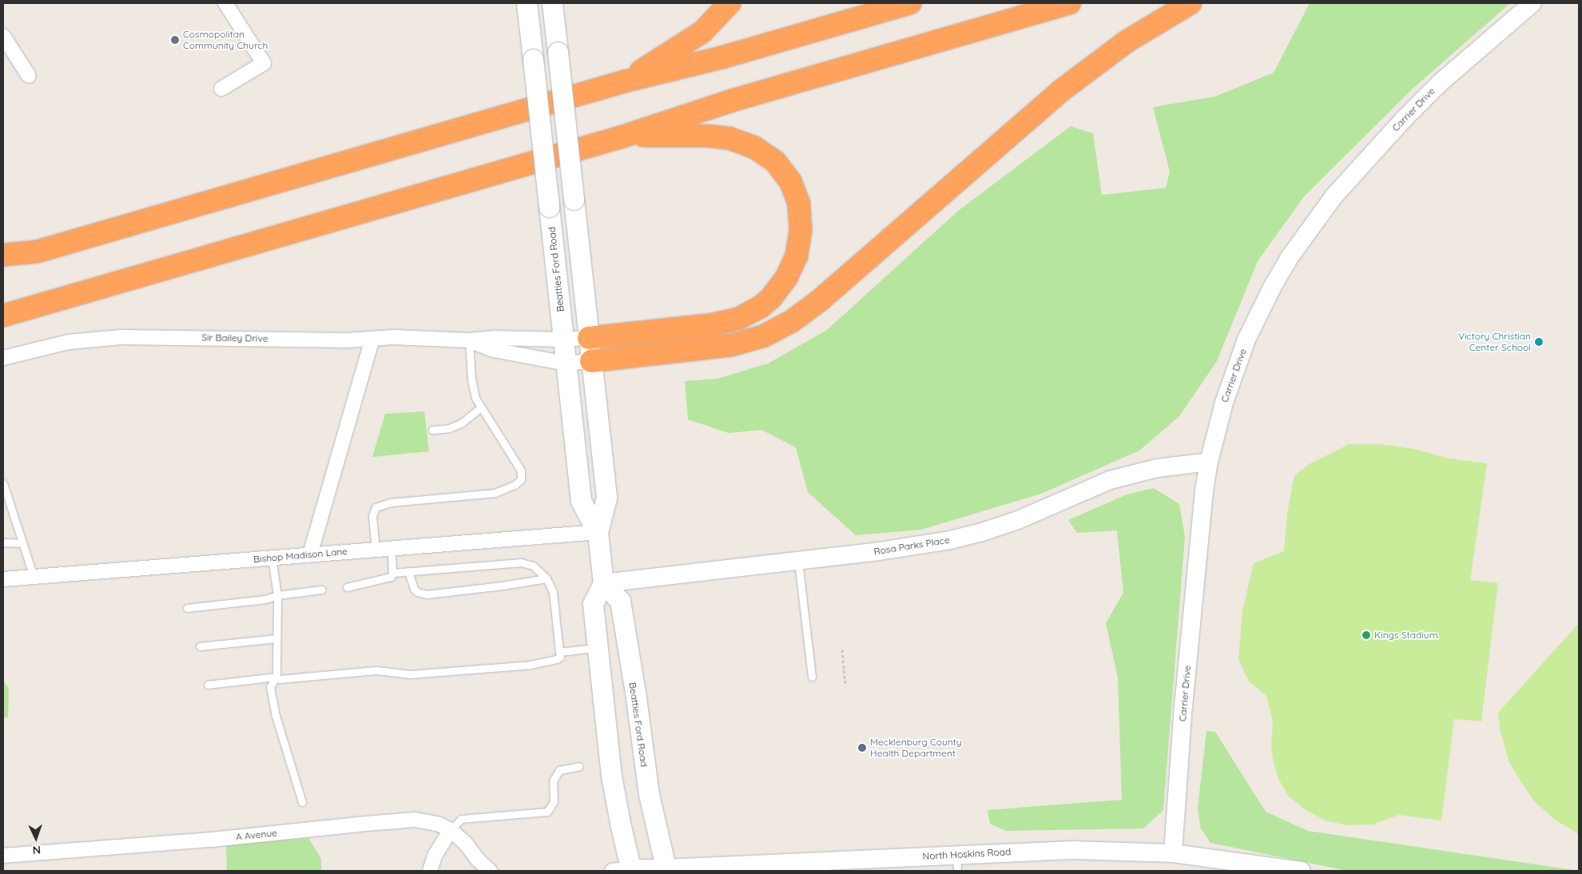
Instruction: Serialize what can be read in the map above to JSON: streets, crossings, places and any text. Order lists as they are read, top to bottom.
{
  "streets": {
    "main road": ["Beatties Ford Road"],
    "street": [
      "Carrier Drive",
      "Sir Bailey Drive",
      "Rosa Parks Place",
      "Bishop Madison Lane",
      "A Avenue",
      "North Hoskins Road"
    ]
  },
  "crossings": [
    ["Carrier Drive", "Rosa Parks Place"],
    ["Carrier Drive", "North Hoskins Road"],
    ["Beatties Ford Road", "Sir Bailey Drive"],
    ["Beatties Ford Road", "Rosa Parks Place"],
    ["Beatties Ford Road", "Bishop Madison Lane"],
    ["Beatties Ford Road", "North Hoskins Road"]
  ],
  "places": [
    "Cosmopolitan Community Church",
    "Victory Christian Center School",
    "Kings Stadium",
    "Mecklenburg County Health Department"
  ],
  "north": "bottom"
}
